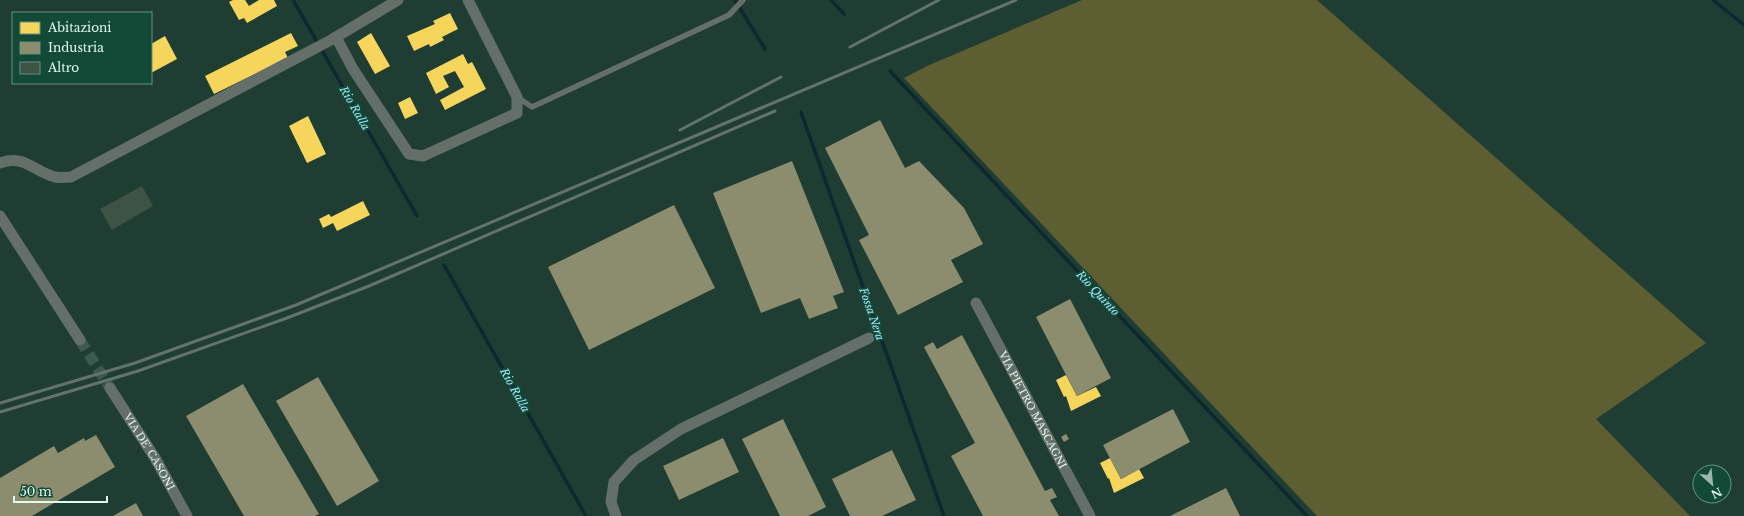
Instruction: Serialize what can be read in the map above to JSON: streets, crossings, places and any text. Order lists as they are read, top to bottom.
{
  "streets": {
    "street": ["VIA PIETRO MASCAGNI", "VIA DE' CASONI"]
  },
  "water": ["Rio Ralla", "Rio Quinto", "Fossa Nera"],
  "legend": ["Abitazioni", "Industria", "Altro"],
  "scale_bar": "50 m",
  "north": "bottom right"
}
